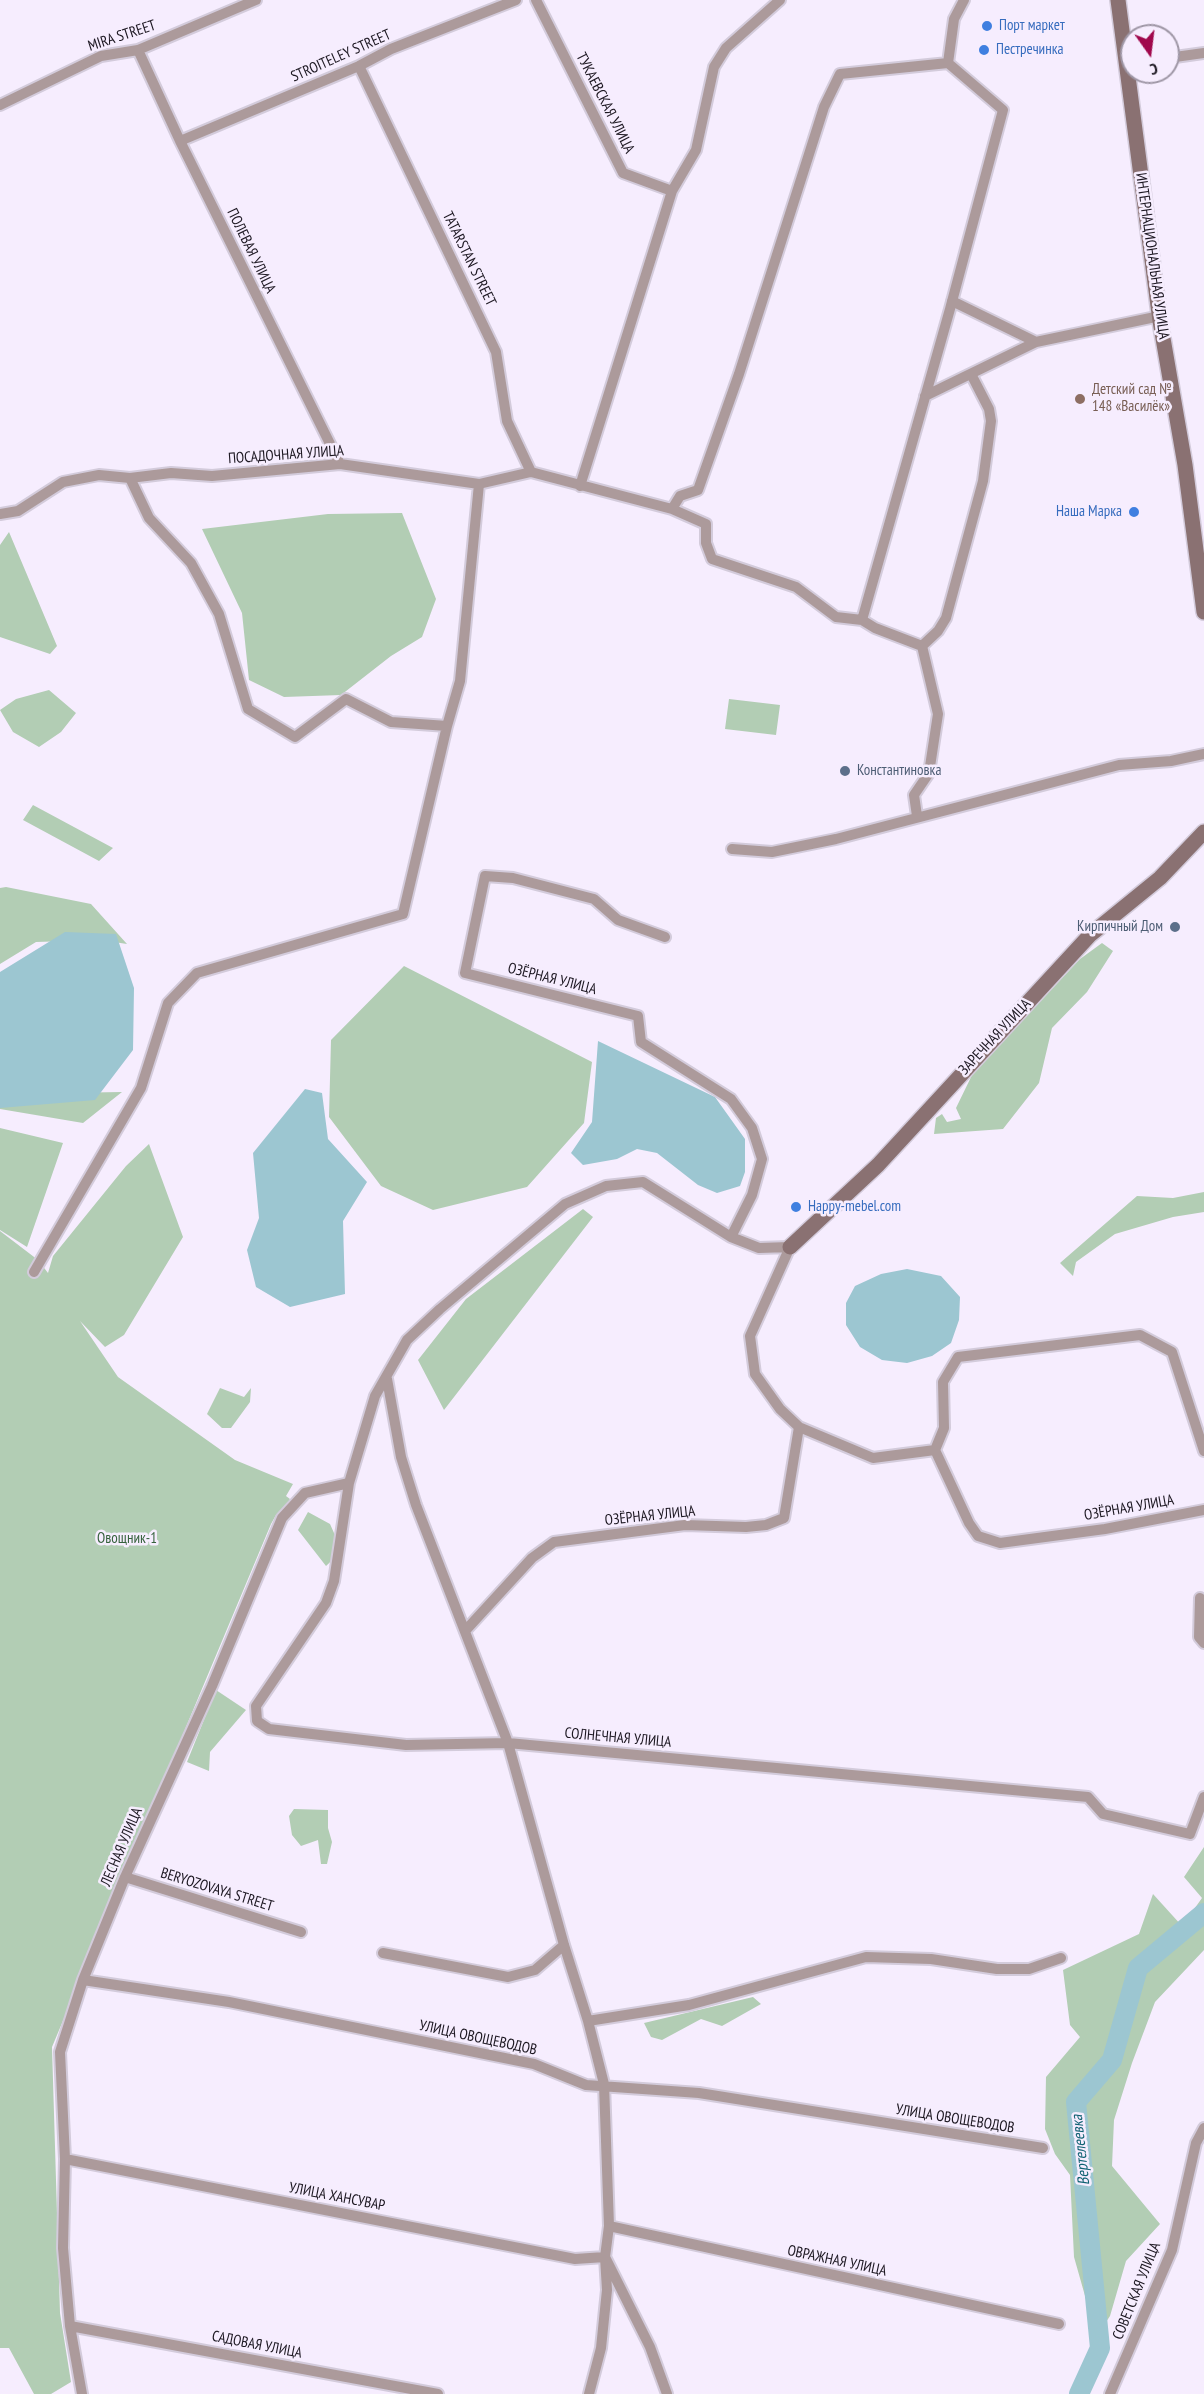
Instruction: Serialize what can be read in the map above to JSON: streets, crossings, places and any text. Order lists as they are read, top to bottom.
{
  "streets": {
    "street": [
      "MIRA STREET",
      "STROITELEY STREET",
      "ТУКАЕВСКАЯ УЛИЦА",
      "ПОЛЕВАЯ УЛИЦА",
      "ИНТЕРНАЦИОНАЛЬНАЯ УЛИЦА",
      "TATARSTAN STREET",
      "ПОСАДОЧНАЯ УЛИЦА",
      "ОЗЁРНАЯ УЛИЦА",
      "ЗАРЕЧНАЯ УЛИЦА",
      "СОЛНЕЧНАЯ УЛИЦА",
      "ЛЕСНАЯ УЛИЦА",
      "BERYOZOVAYA STREET",
      "УЛИЦА ОВОЩЕВОДОВ",
      "УЛИЦА ХАНСУВАР",
      "ОВРАЖНАЯ УЛИЦА",
      "СОВЕТСКАЯ УЛИЦА",
      "САДОВАЯ УЛИЦА"
    ]
  },
  "crossings": [
    ["MIRA STREET", "ПОЛЕВАЯ УЛИЦА"],
    ["STROITELEY STREET", "ПОЛЕВАЯ УЛИЦА"],
    ["STROITELEY STREET", "TATARSTAN STREET"],
    ["ПОЛЕВАЯ УЛИЦА", "ПОСАДОЧНАЯ УЛИЦА"],
    ["TATARSTAN STREET", "ПОСАДОЧНАЯ УЛИЦА"],
    ["СОЛНЕЧНАЯ УЛИЦА", "ЛЕСНАЯ УЛИЦА"],
    ["ЛЕСНАЯ УЛИЦА", "BERYOZOVAYA STREET"],
    ["ЛЕСНАЯ УЛИЦА", "УЛИЦА ОВОЩЕВОДОВ"],
    ["ЛЕСНАЯ УЛИЦА", "УЛИЦА ХАНСУВАР"],
    ["ЛЕСНАЯ УЛИЦА", "САДОВАЯ УЛИЦА"]
  ],
  "water": ["Вертелеевка"],
  "parks": ["Овощник-1"],
  "places": [
    "Порт маркет",
    "Пестречинка",
    "Детский сад № 148 «Василёк»",
    "Наша Марка",
    "Константиновка",
    "Кирпичный Дом",
    "Happy-mebel.com"
  ],
  "north": "bottom"
}
